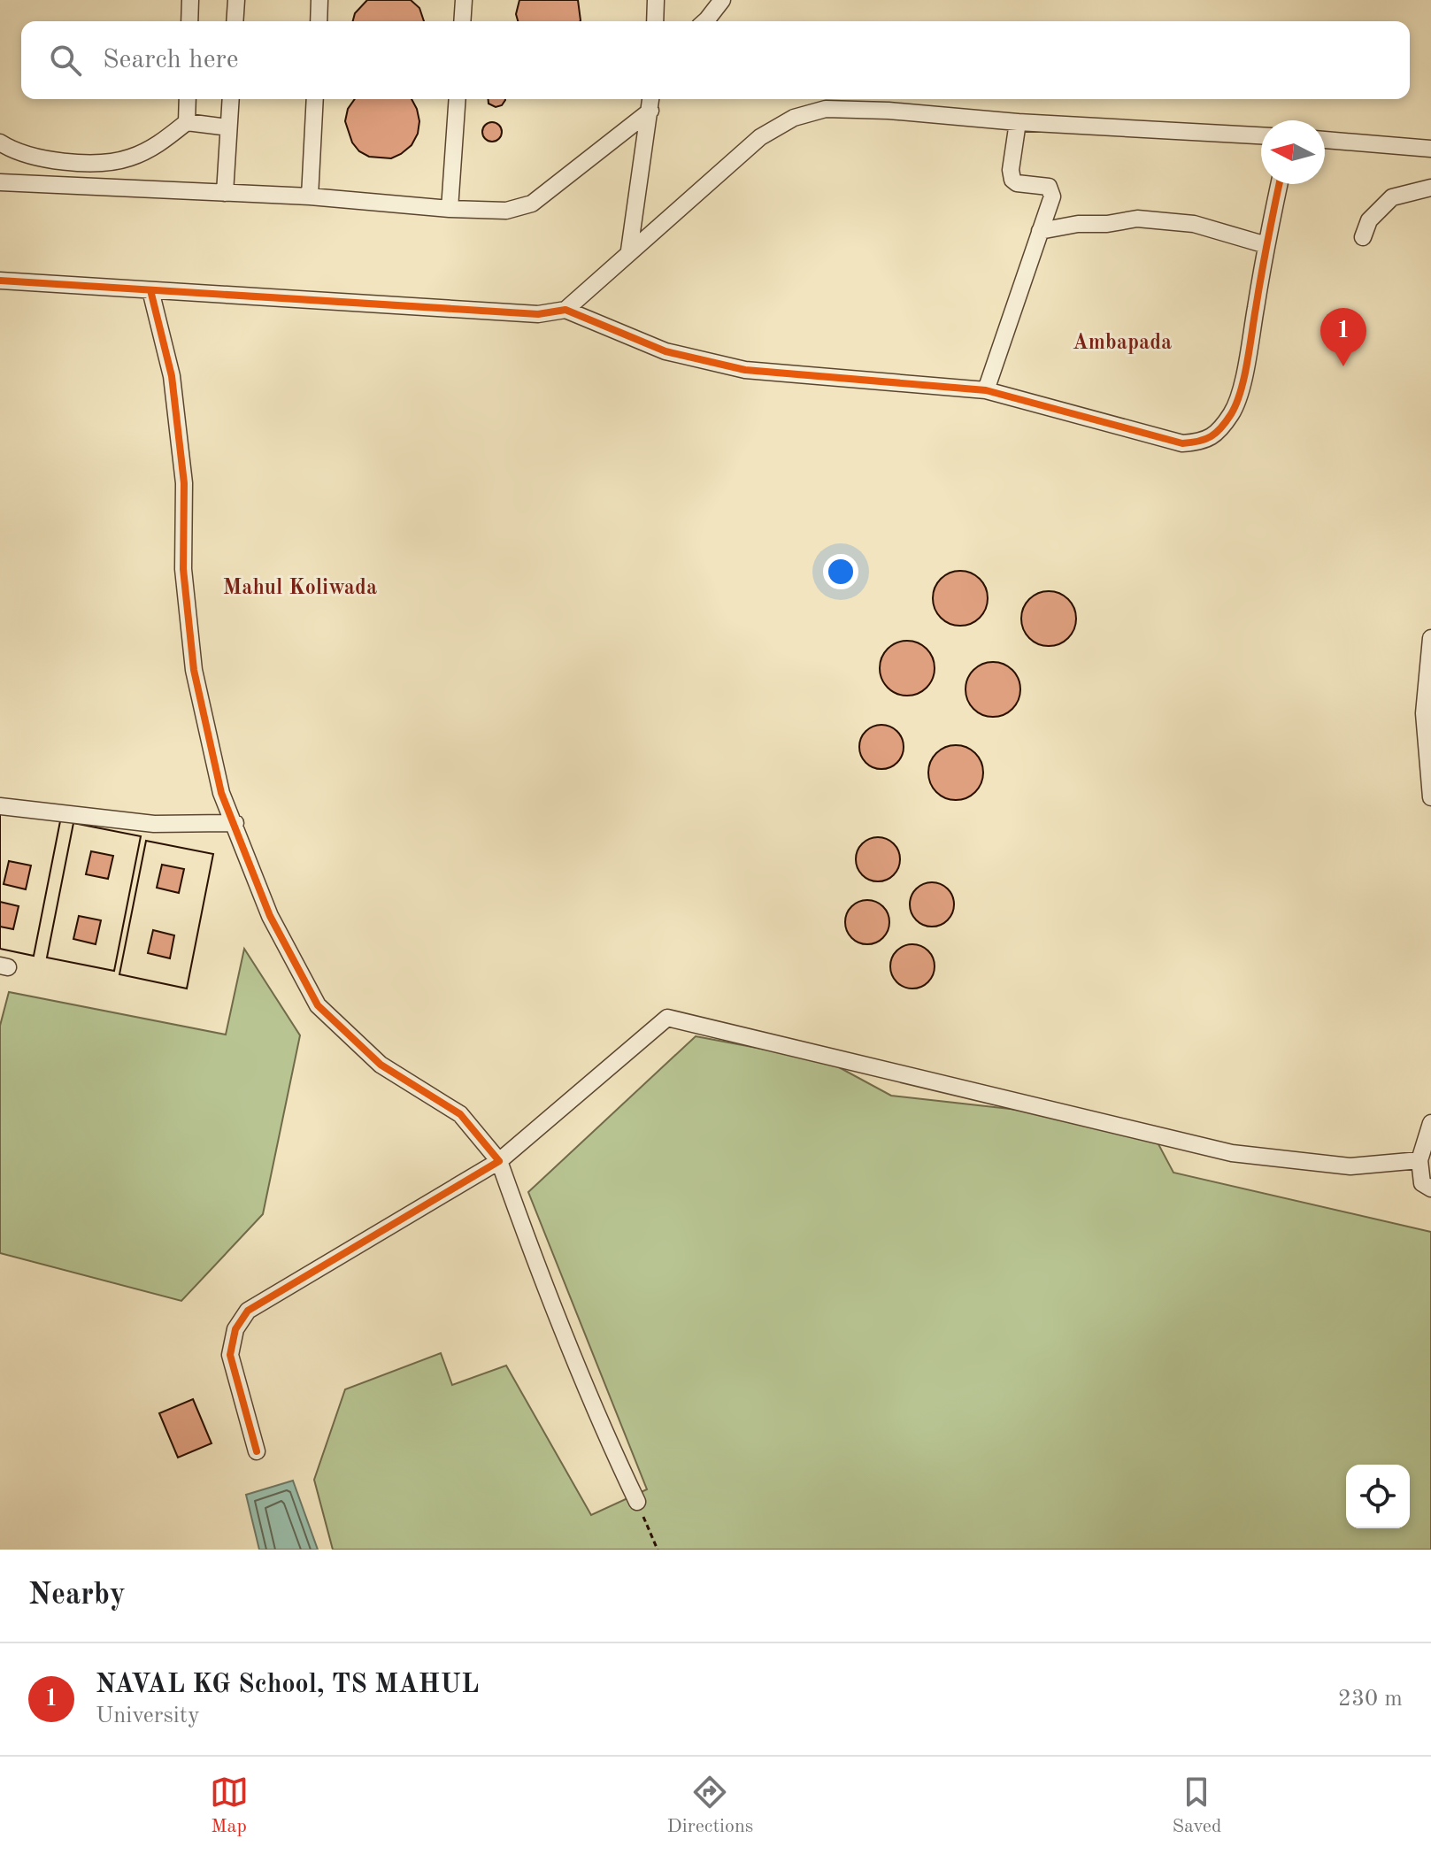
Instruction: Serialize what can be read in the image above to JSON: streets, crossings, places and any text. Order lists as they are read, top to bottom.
{
  "districts": ["Ambapada", "Mahul Koliwada"],
  "north": "left",
  "page": {
    "search": "Search here",
    "pins": "1",
    "heading": "Nearby",
    "list": [
      {
        "mark": "1",
        "name": "NAVAL KG School, TS MAHUL",
        "note": "University",
        "value": "230 m"
      }
    ],
    "nav": ["Map", "Directions", "Saved"]
  }
}
